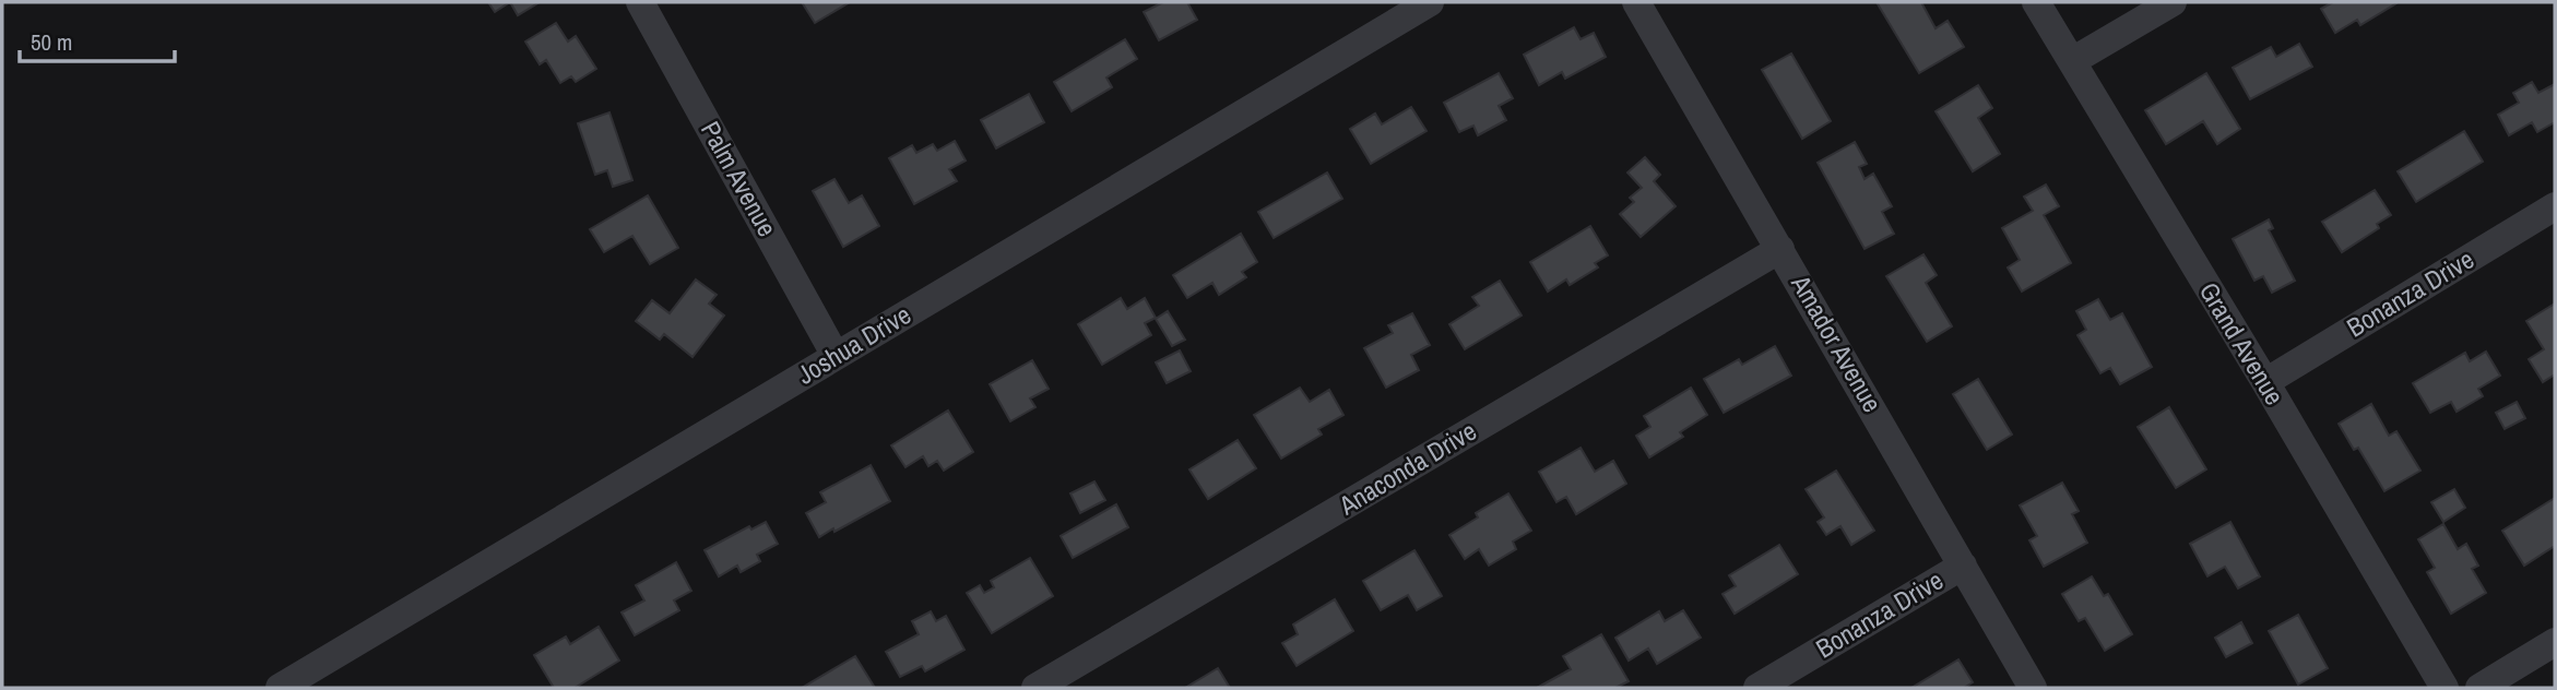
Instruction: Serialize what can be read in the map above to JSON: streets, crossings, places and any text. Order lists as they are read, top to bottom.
{
  "streets": {
    "street": [
      "Palm Avenue",
      "Bonanza Drive",
      "Amador Avenue",
      "Grand Avenue",
      "Joshua Drive",
      "Anaconda Drive"
    ]
  },
  "crossings": [
    ["Palm Avenue", "Joshua Drive"],
    ["Bonanza Drive", "Amador Avenue"],
    ["Bonanza Drive", "Grand Avenue"],
    ["Amador Avenue", "Anaconda Drive"]
  ],
  "scale_bar": "50 m"
}
